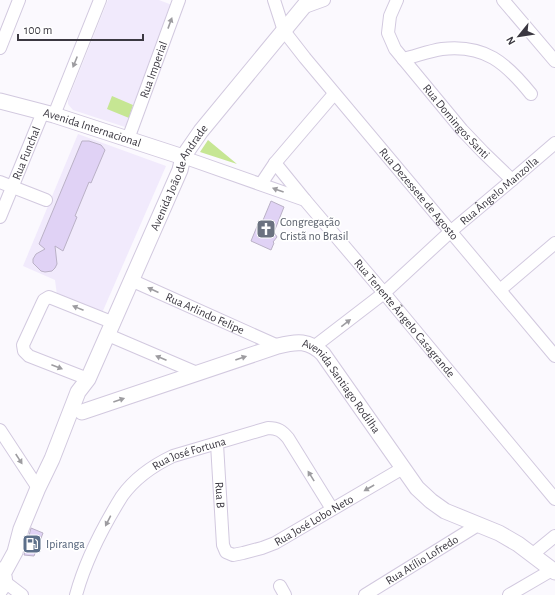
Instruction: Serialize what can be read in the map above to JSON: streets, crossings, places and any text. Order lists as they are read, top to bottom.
{
  "streets": {
    "main road": ["Avenida Internacional", "Avenida João de Andrade", "Avenida Santiago Rodilha"],
    "street": [
      "Rua Imperial",
      "Rua Domingos Santi",
      "Rua Funchal",
      "Rua Ângelo Manzolla",
      "Rua Dezessete de Agosto",
      "Rua Arlindo Felipe",
      "Rua Tenente Ângelo Casagrande",
      "Rua José Fortuna",
      "Rua B",
      "Rua José Lobo Neto",
      "Rua Atílio Lofredo"
    ]
  },
  "crossings": [
    ["Rua Imperial", "Avenida Internacional"],
    ["Rua Domingos Santi", "Rua Ângelo Manzolla"],
    ["Avenida Internacional", "Rua Funchal"],
    ["Avenida Internacional", "Avenida João de Andrade"],
    ["Avenida Internacional", "Rua Tenente Ângelo Casagrande"],
    ["Avenida João de Andrade", "Rua Dezessete de Agosto"],
    ["Avenida João de Andrade", "Rua Arlindo Felipe"],
    ["Avenida João de Andrade", "Rua Tenente Ângelo Casagrande"],
    ["Avenida João de Andrade", "Avenida Santiago Rodilha"],
    ["Rua Ângelo Manzolla", "Rua Dezessete de Agosto"],
    ["Rua Ângelo Manzolla", "Rua Tenente Ângelo Casagrande"],
    ["Rua Ângelo Manzolla", "Avenida Santiago Rodilha"],
    ["Rua Arlindo Felipe", "Avenida Santiago Rodilha"],
    ["Avenida Santiago Rodilha", "Rua José Lobo Neto"],
    ["Avenida Santiago Rodilha", "Rua Atílio Lofredo"],
    ["Rua José Fortuna", "Rua B"],
    ["Rua José Fortuna", "Rua José Lobo Neto"],
    ["Rua B", "Rua José Lobo Neto"]
  ],
  "one_way": ["Rua Imperial", "Rua José Lobo Neto"],
  "places": {
    "church": ["Congregação Cristã no Brasil"],
    "fuel station": ["Ipiranga"]
  },
  "scale_bar": "100 m",
  "north": "bottom left"
}
